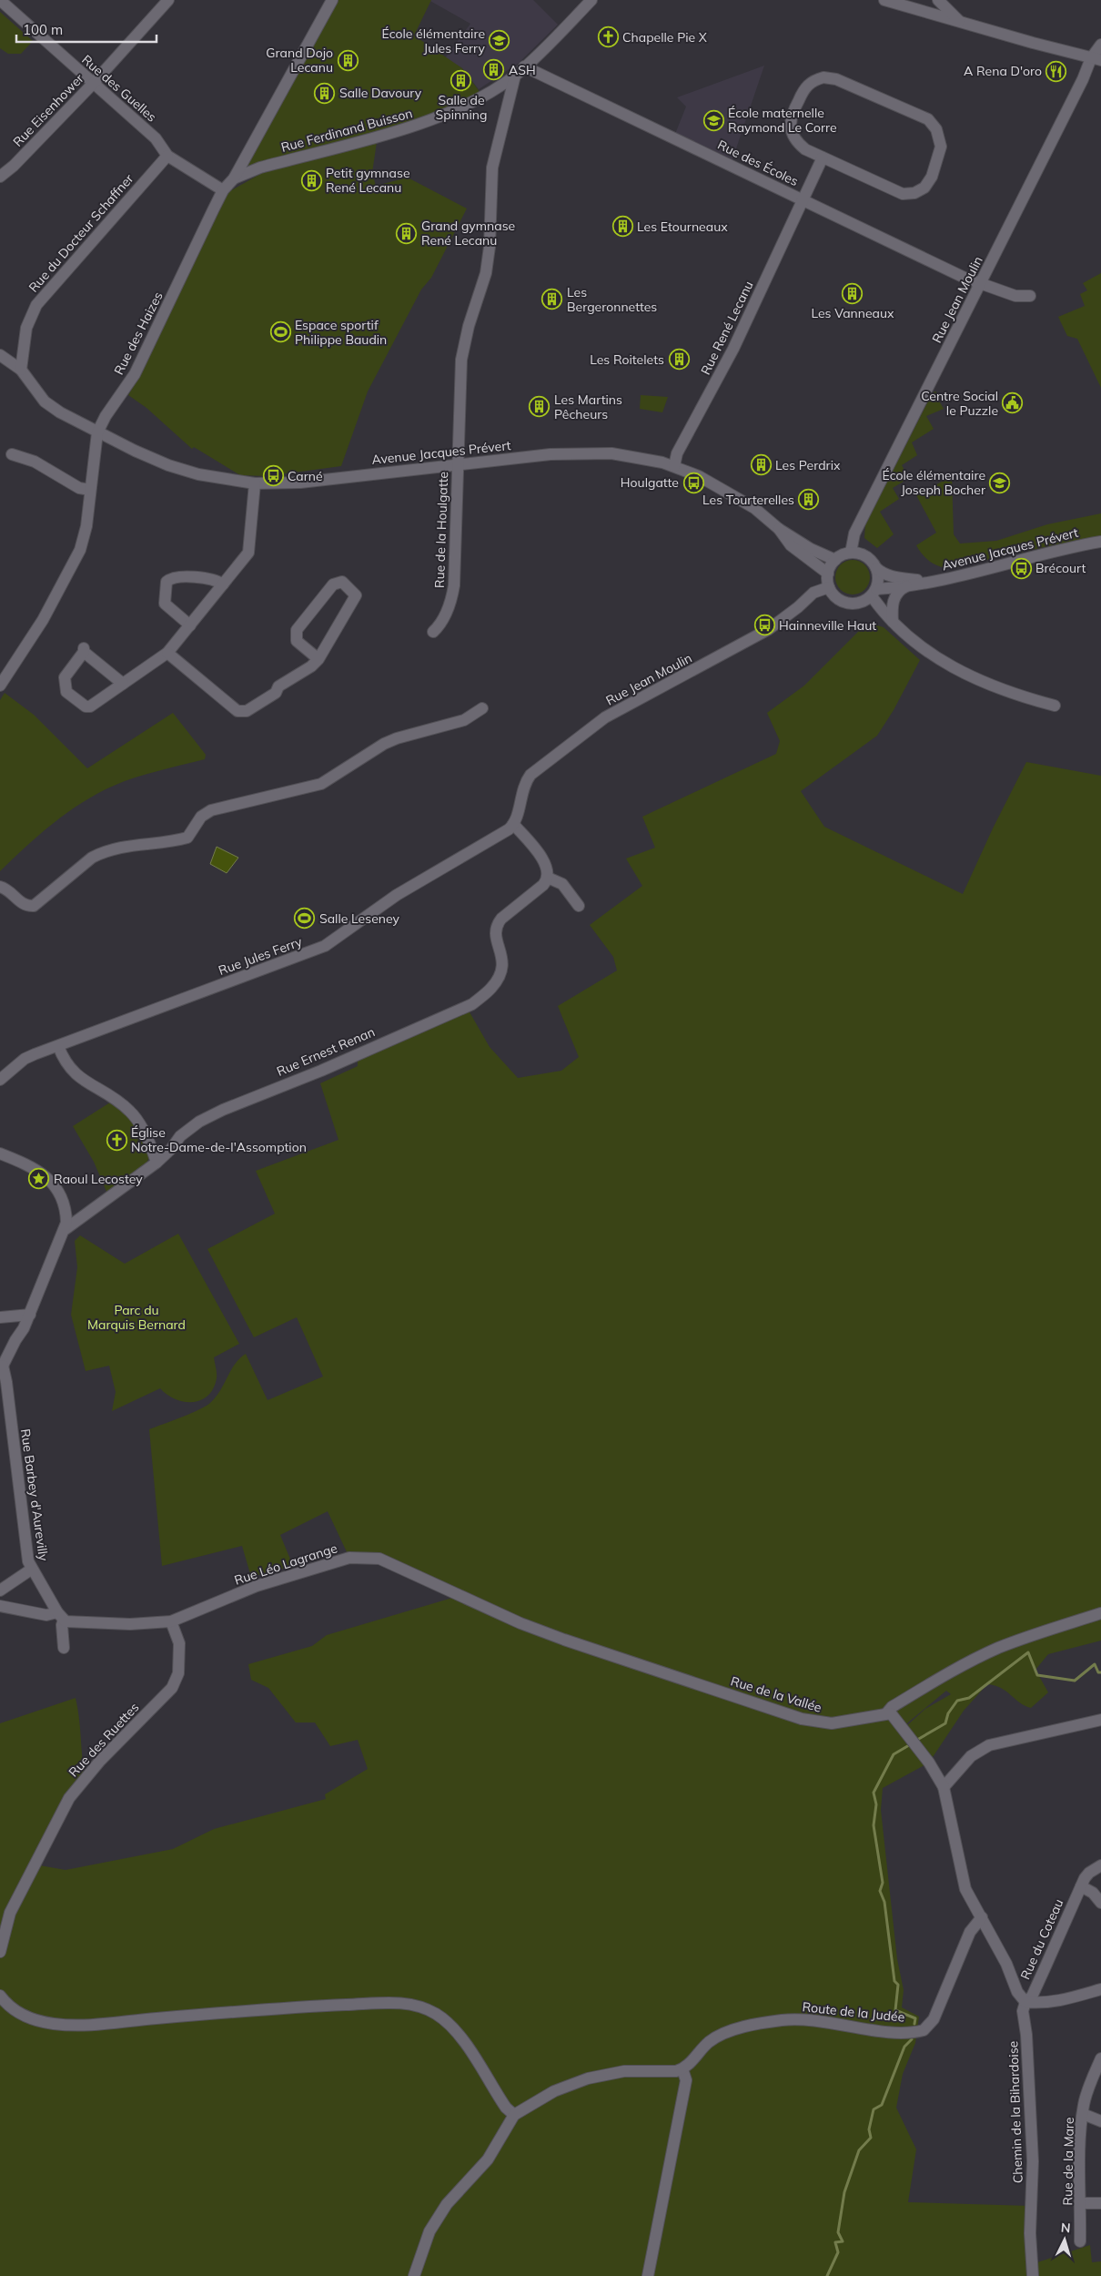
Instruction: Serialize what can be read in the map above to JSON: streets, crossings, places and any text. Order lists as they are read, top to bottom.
{
  "streets": {
    "street": [
      "Rue des Guelles",
      "Rue Eisenhower",
      "Rue Ferdinand Buisson",
      "Rue des Écoles",
      "Rue du Docteur Schaffner",
      "Rue Jean Moulin",
      "Rue René Lecanu",
      "Rue des Haizes",
      "Avenue Jacques Prévert",
      "Rue de la Houlgatte",
      "Rue Jules Ferry",
      "Rue Ernest Renan",
      "Rue Barbey d'Aurevilly",
      "Rue Léo Lagrange",
      "Rue de la Vallée",
      "Rue des Ruettes",
      "Rue du Coteau",
      "Route de la Judée",
      "Chemin de la Bihardoise",
      "Rue de la Mare"
    ]
  },
  "crossings": [
    ["Rue des Guelles", "Rue Eisenhower"],
    ["Rue des Guelles", "Rue du Docteur Schaffner"],
    ["Rue des Guelles", "Rue des Haizes"],
    ["Rue Ferdinand Buisson", "Rue des Écoles"],
    ["Rue Ferdinand Buisson", "Rue des Haizes"],
    ["Rue Ferdinand Buisson", "Rue de la Houlgatte"],
    ["Rue des Écoles", "Rue Jean Moulin"],
    ["Rue des Écoles", "Rue René Lecanu"],
    ["Rue Jean Moulin", "Avenue Jacques Prévert"],
    ["Rue Jean Moulin", "Rue Jules Ferry"],
    ["Rue René Lecanu", "Avenue Jacques Prévert"],
    ["Rue des Haizes", "Avenue Jacques Prévert"],
    ["Avenue Jacques Prévert", "Rue de la Houlgatte"],
    ["Rue Barbey d'Aurevilly", "Rue Léo Lagrange"],
    ["Rue Léo Lagrange", "Rue de la Vallée"],
    ["Rue Léo Lagrange", "Rue des Ruettes"],
    ["Rue du Coteau", "Chemin de la Bihardoise"]
  ],
  "parks": ["Parc du Marquis Bernard"],
  "places": {
    "church": ["Chapelle Pie X", "Église Notre-Dame-de-l'Assomption"],
    "school or university": ["École élémentaire Jules Ferry", "École maternelle Raymond Le Corre", "École élémentaire Joseph Bocher"],
    "building": [
      "Grand Dojo Lecanu",
      "ASH",
      "Salle de Spinning",
      "Salle Davoury",
      "Petit gymnase René Lecanu",
      "Les Etourneaux",
      "Grand gymnase René Lecanu",
      "Les Vanneaux",
      "Les Bergeronnettes",
      "Les Roitelets",
      "Les Martins Pêcheurs",
      "Les Perdrix",
      "Les Tourterelles"
    ],
    "restaurant": ["A Rena D'oro"],
    "sports": ["Espace sportif Philippe Baudin", "Salle Leseney"],
    "public building": ["Centre Social le Puzzle"],
    "bus stop": [
      "Carné",
      "Houlgatte",
      "Brécourt",
      "Hainneville Haut"
    ],
    "place": ["Raoul Lecostey"]
  },
  "scale_bar": "100 m",
  "north": "top"
}
